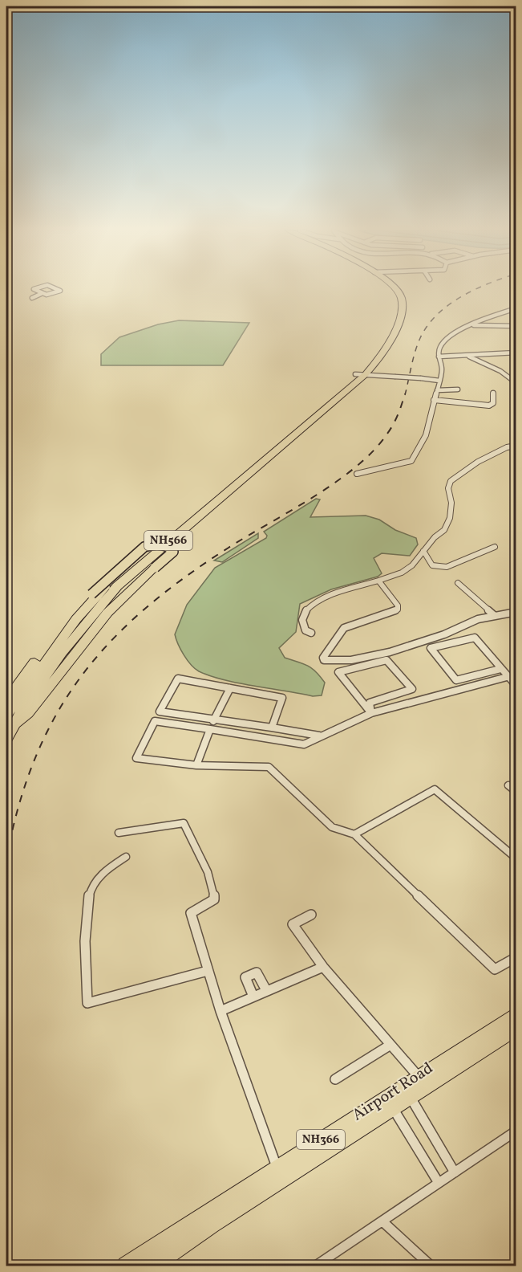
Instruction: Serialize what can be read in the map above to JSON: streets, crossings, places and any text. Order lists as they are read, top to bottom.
{
  "streets": {
    "highway": ["NH566", "Airport Road", "NH366"]
  }
}
